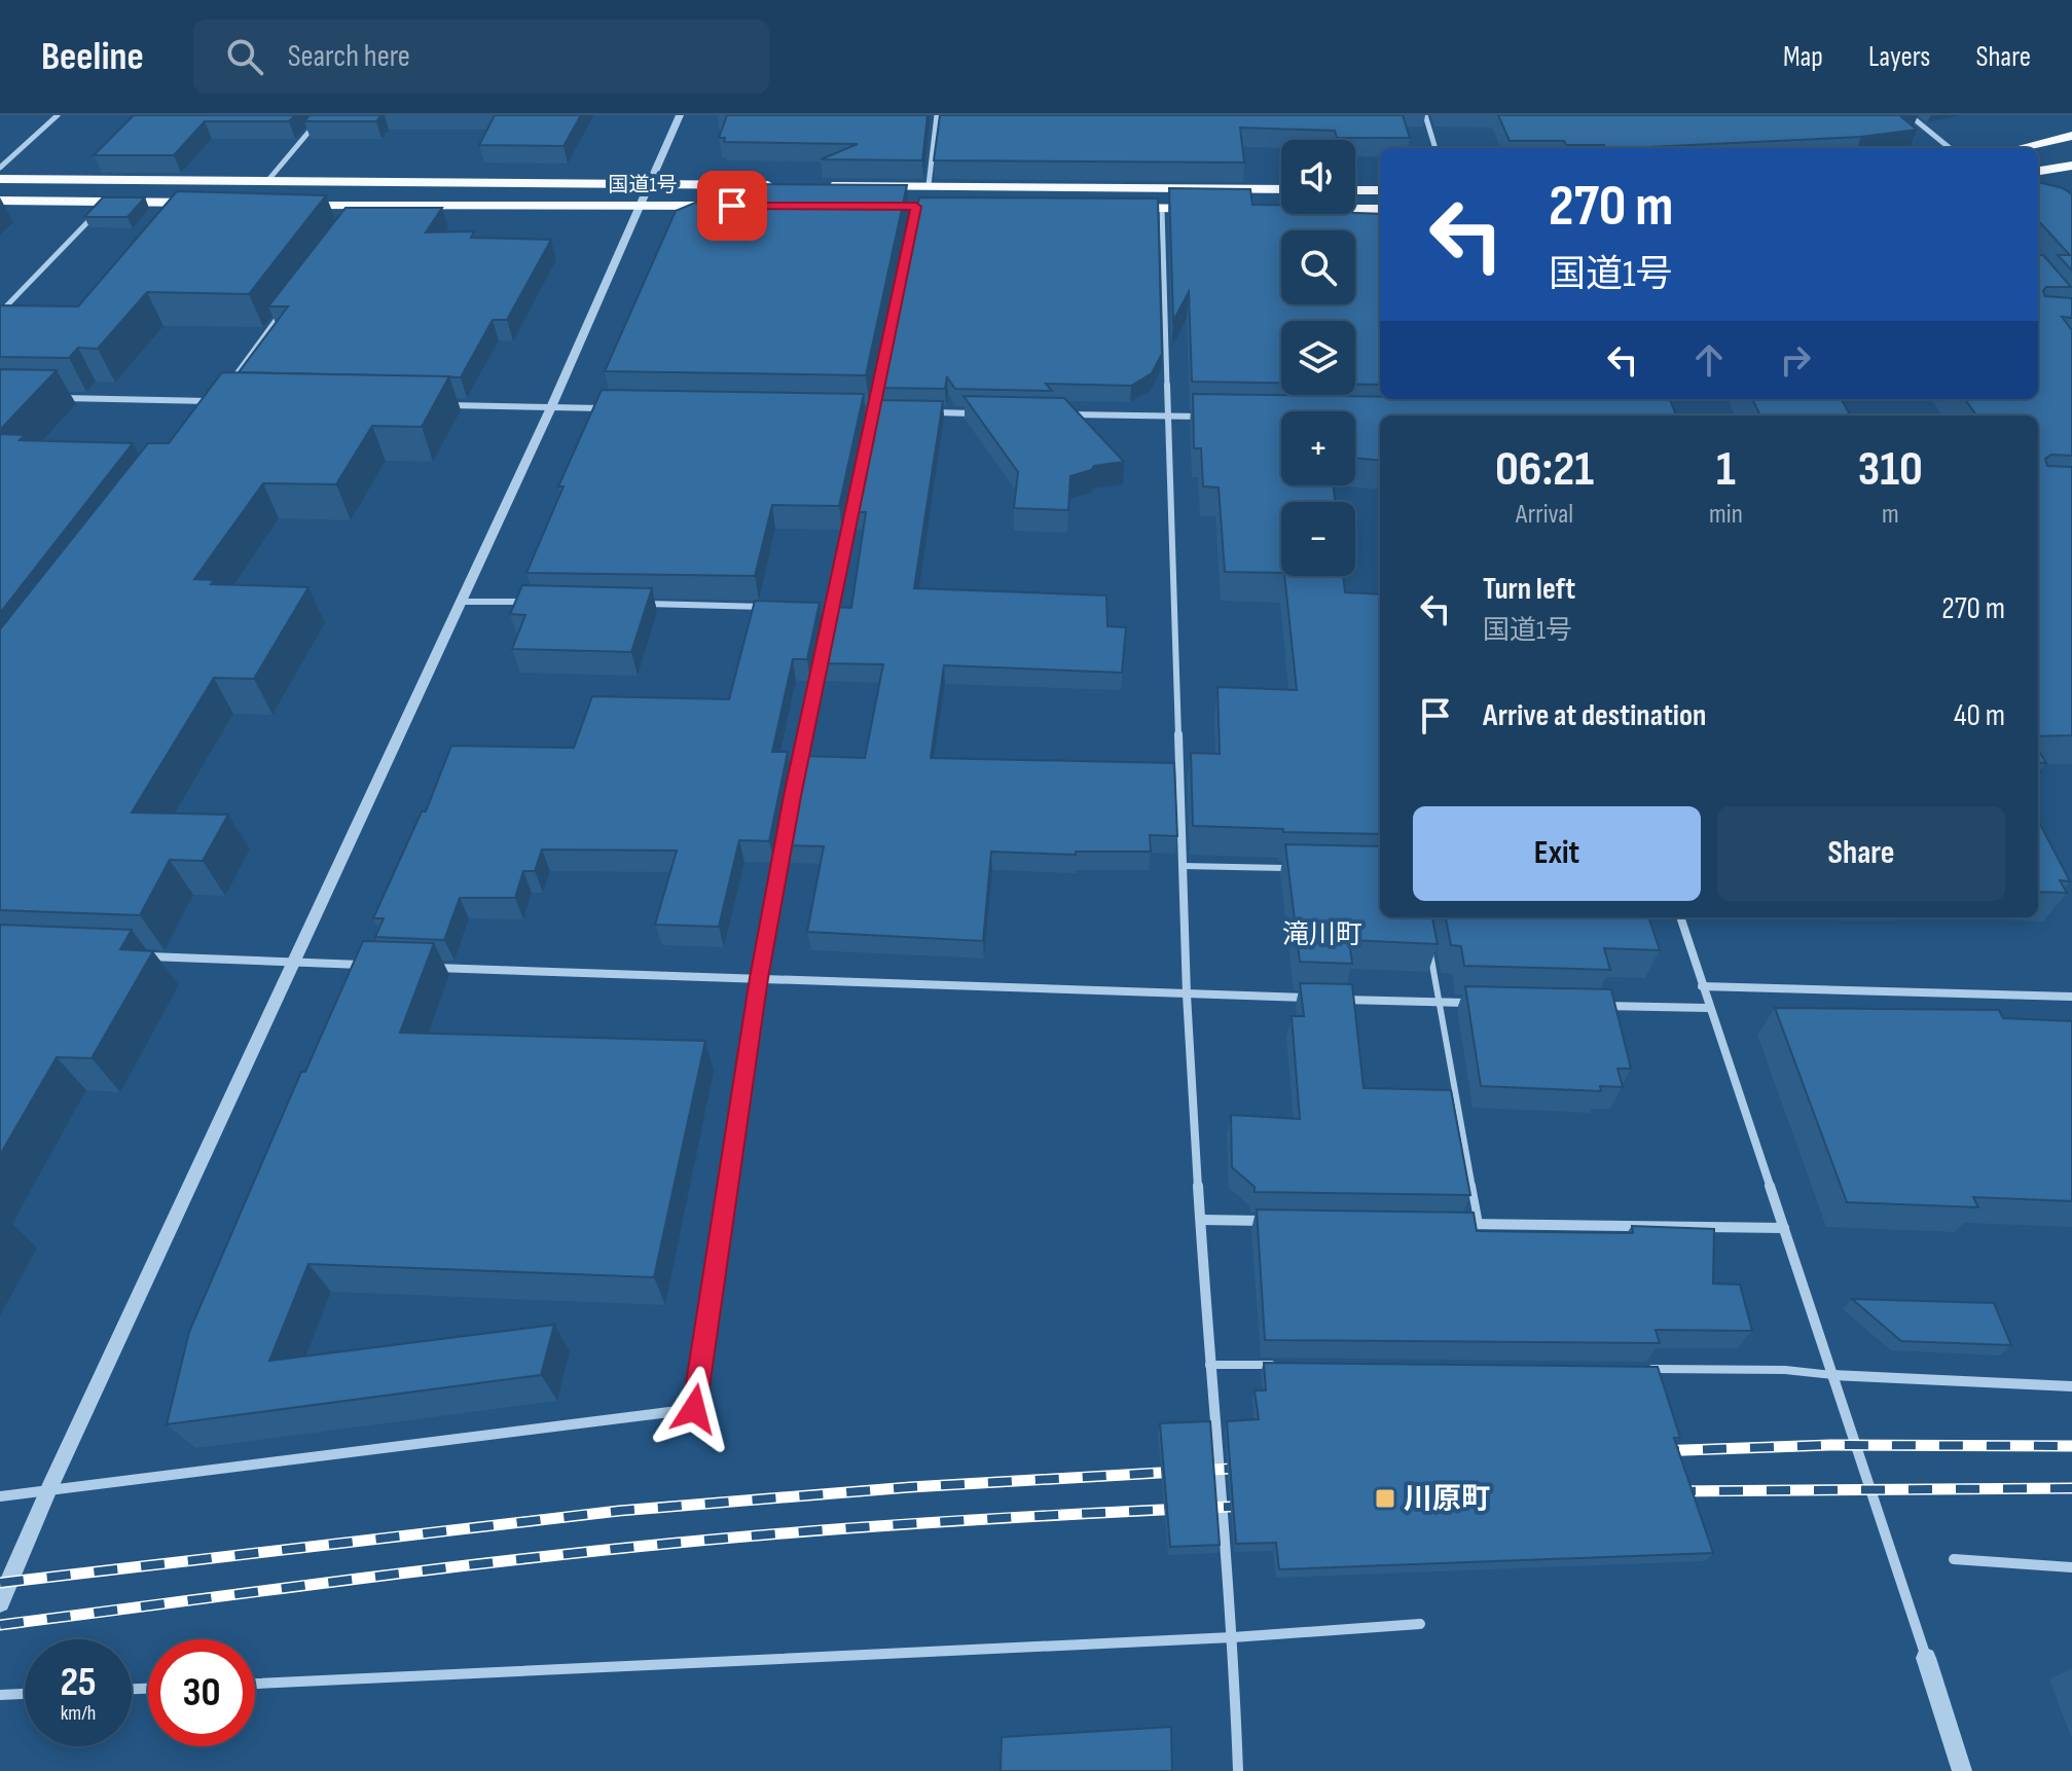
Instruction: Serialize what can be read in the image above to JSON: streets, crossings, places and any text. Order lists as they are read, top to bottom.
{
  "streets": {
    "highway": ["国道1号"]
  },
  "districts": ["滝川町"],
  "places": {
    "transit": ["川原町"]
  },
  "page": {
    "header": "Beeline",
    "search": "Search here",
    "nav": ["Map", "Layers", "Share"],
    "map_buttons": ["+", "−"],
    "turn": ["270 m", "国道1号"],
    "eta": [
      "06:21",
      "Arrival",
      "1",
      "min",
      "310",
      "m"
    ],
    "list": [
      {
        "name": "Turn left",
        "note": "国道1号",
        "value": "270 m"
      },
      {
        "name": "Arrive at destination",
        "value": "40 m"
      }
    ],
    "buttons": ["Exit", "Share"],
    "speed": "25 km/h",
    "limit": "30"
  }
}
